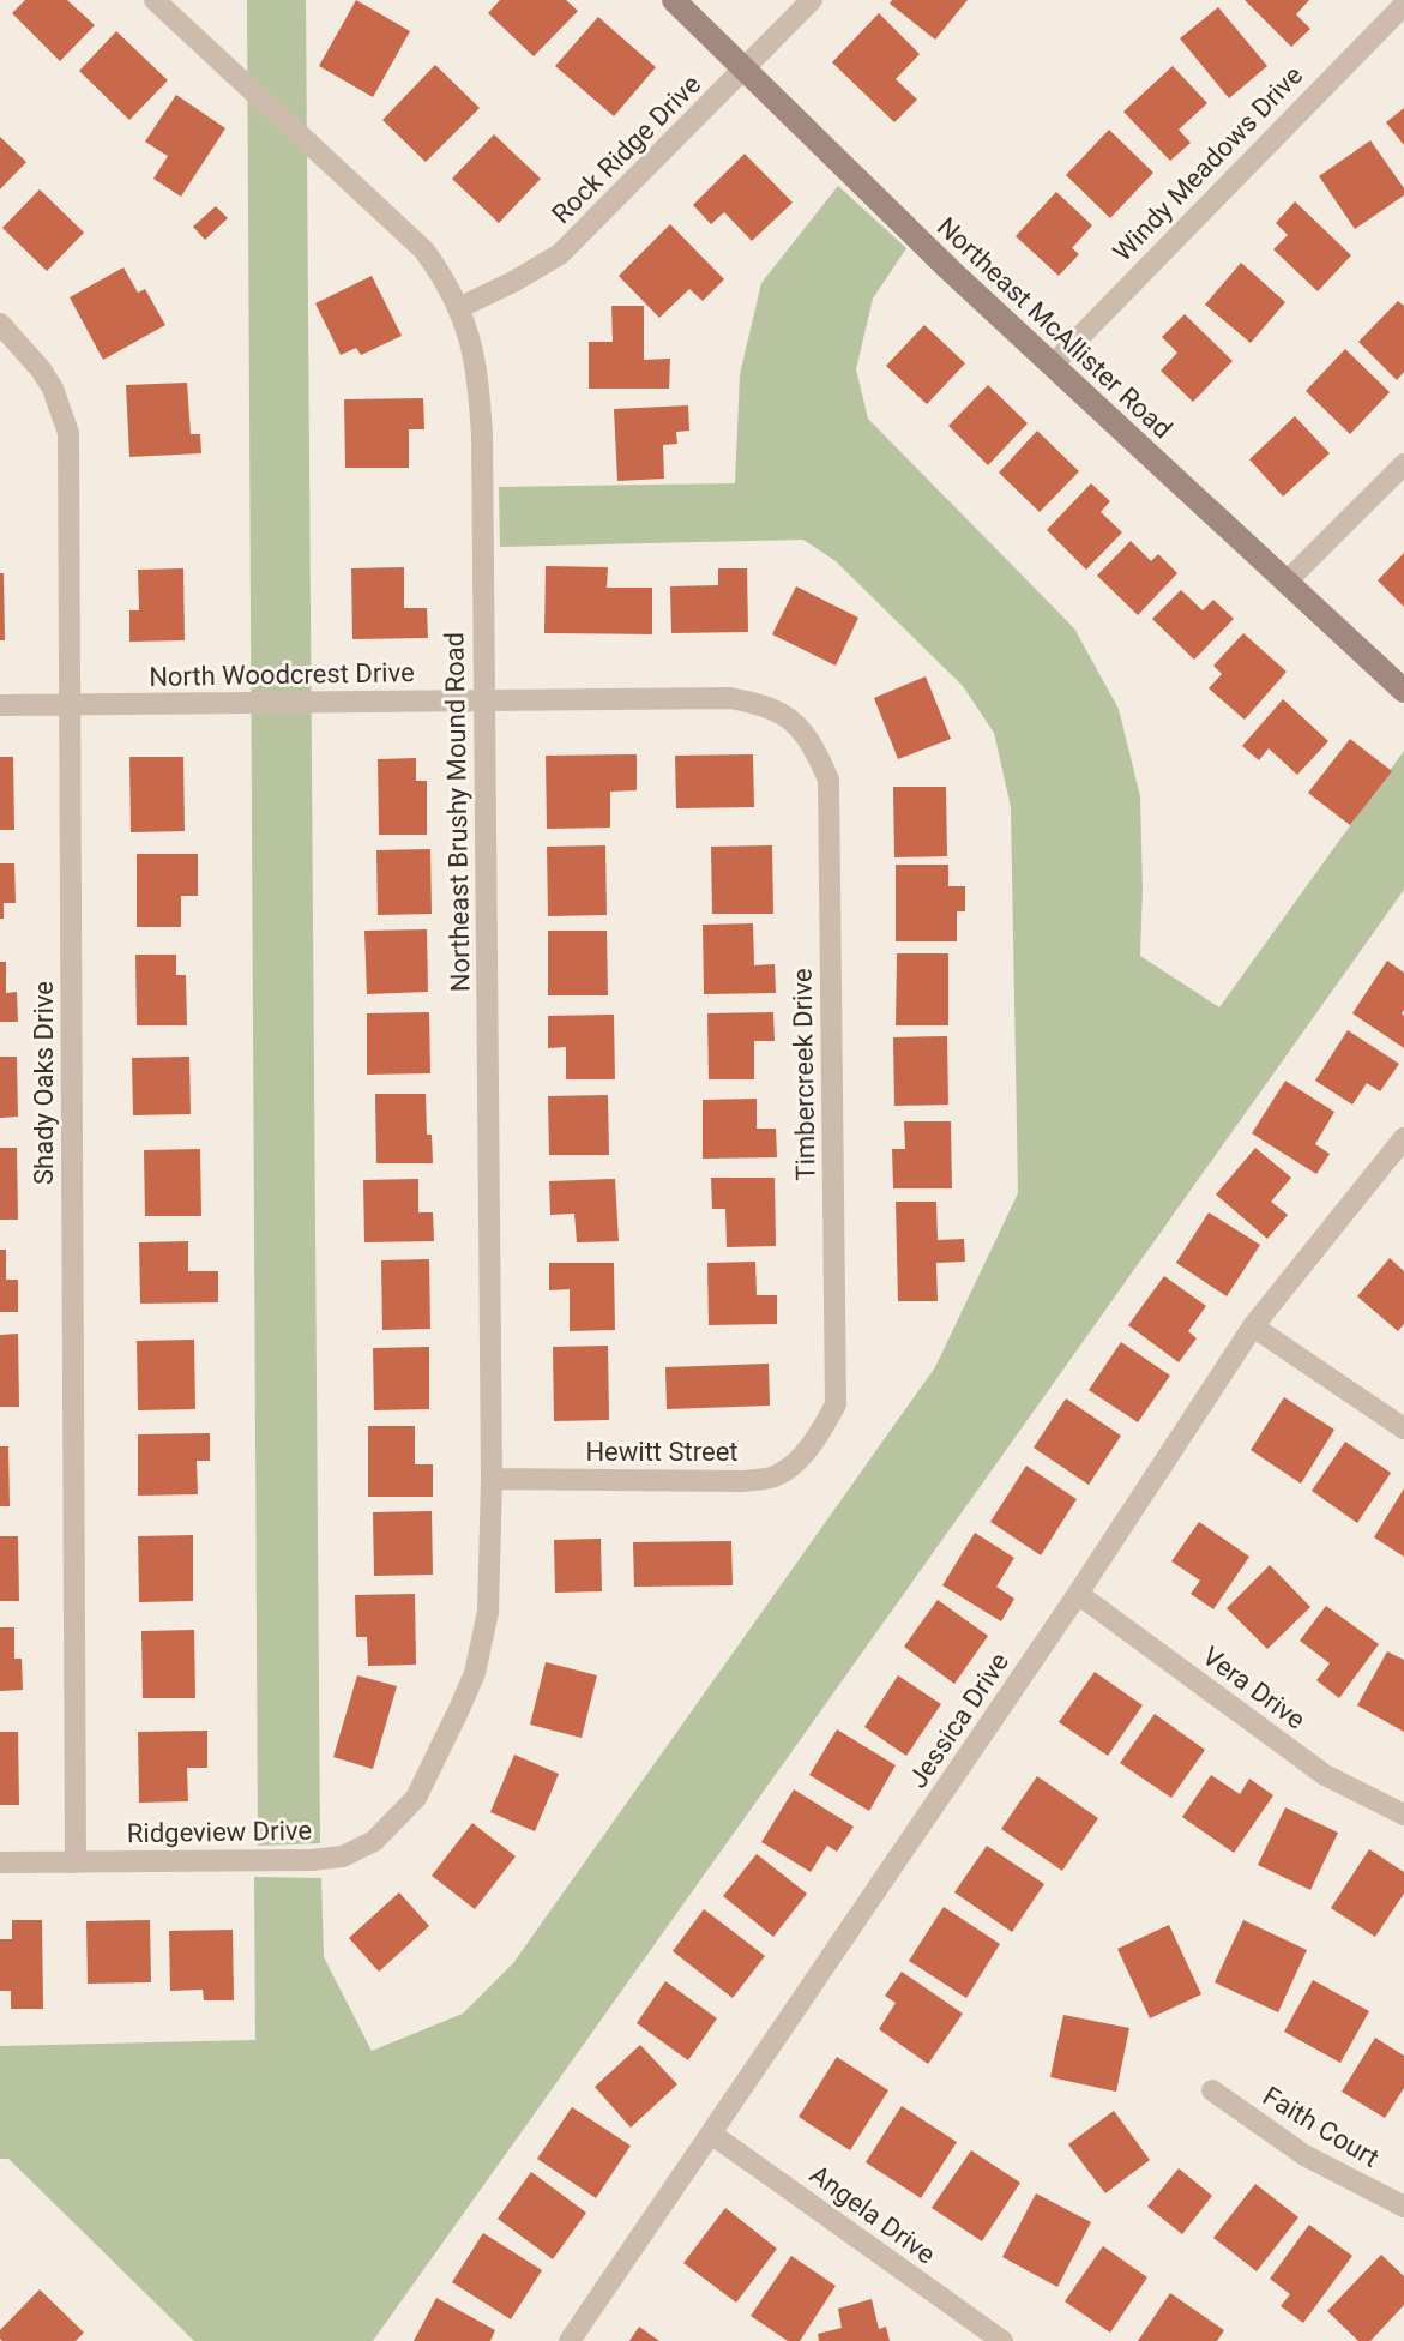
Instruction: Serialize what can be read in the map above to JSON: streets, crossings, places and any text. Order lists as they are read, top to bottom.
{
  "streets": {
    "street": [
      "Rock Ridge Drive",
      "Windy Meadows Drive",
      "Northeast McAllister Road",
      "North Woodcrest Drive",
      "Northeast Brushy Mound Road",
      "Timbercreek Drive",
      "Shady Oaks Drive",
      "Hewitt Street",
      "Vera Drive",
      "Jessica Drive",
      "Ridgeview Drive",
      "Faith Court",
      "Angela Drive"
    ]
  },
  "crossings": [
    ["Rock Ridge Drive", "Northeast McAllister Road"],
    ["Rock Ridge Drive", "Northeast Brushy Mound Road"],
    ["Windy Meadows Drive", "Northeast McAllister Road"],
    ["North Woodcrest Drive", "Northeast Brushy Mound Road"],
    ["North Woodcrest Drive", "Timbercreek Drive"],
    ["North Woodcrest Drive", "Shady Oaks Drive"],
    ["Northeast Brushy Mound Road", "Hewitt Street"],
    ["Northeast Brushy Mound Road", "Ridgeview Drive"],
    ["Timbercreek Drive", "Hewitt Street"],
    ["Shady Oaks Drive", "Ridgeview Drive"],
    ["Vera Drive", "Jessica Drive"],
    ["Jessica Drive", "Angela Drive"]
  ]
}
